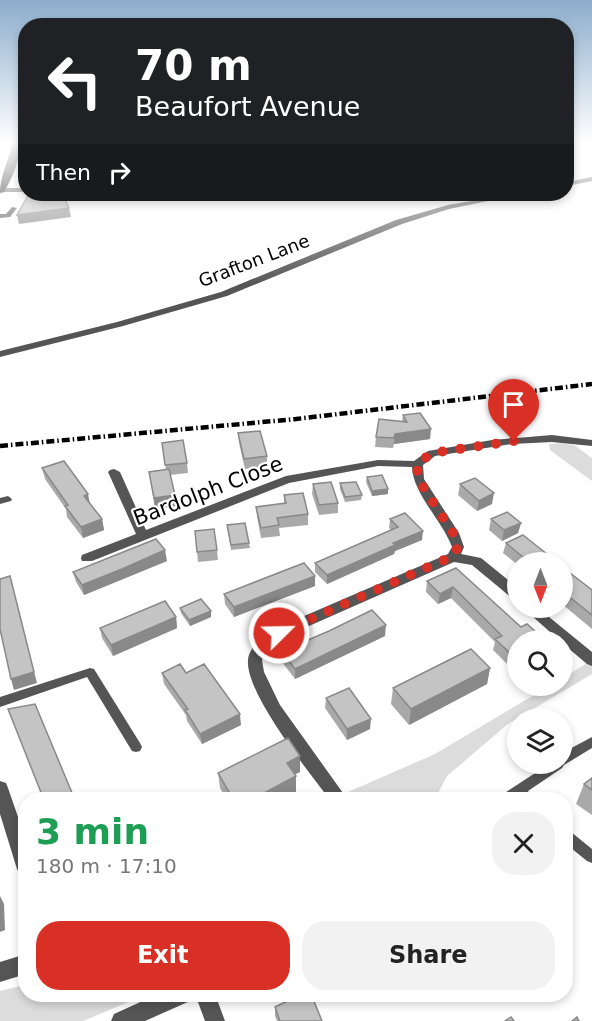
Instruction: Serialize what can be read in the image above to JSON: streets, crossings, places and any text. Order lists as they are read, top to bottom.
{
  "streets": {
    "street": ["Grafton Lane", "Bardolph Close"]
  },
  "north": "bottom",
  "page": {
    "turn": ["70 m", "Beaufort Avenue"],
    "then": "Then",
    "heading": ["3 min", "180 m · 17:10"],
    "buttons": ["Exit", "Share"]
  }
}
